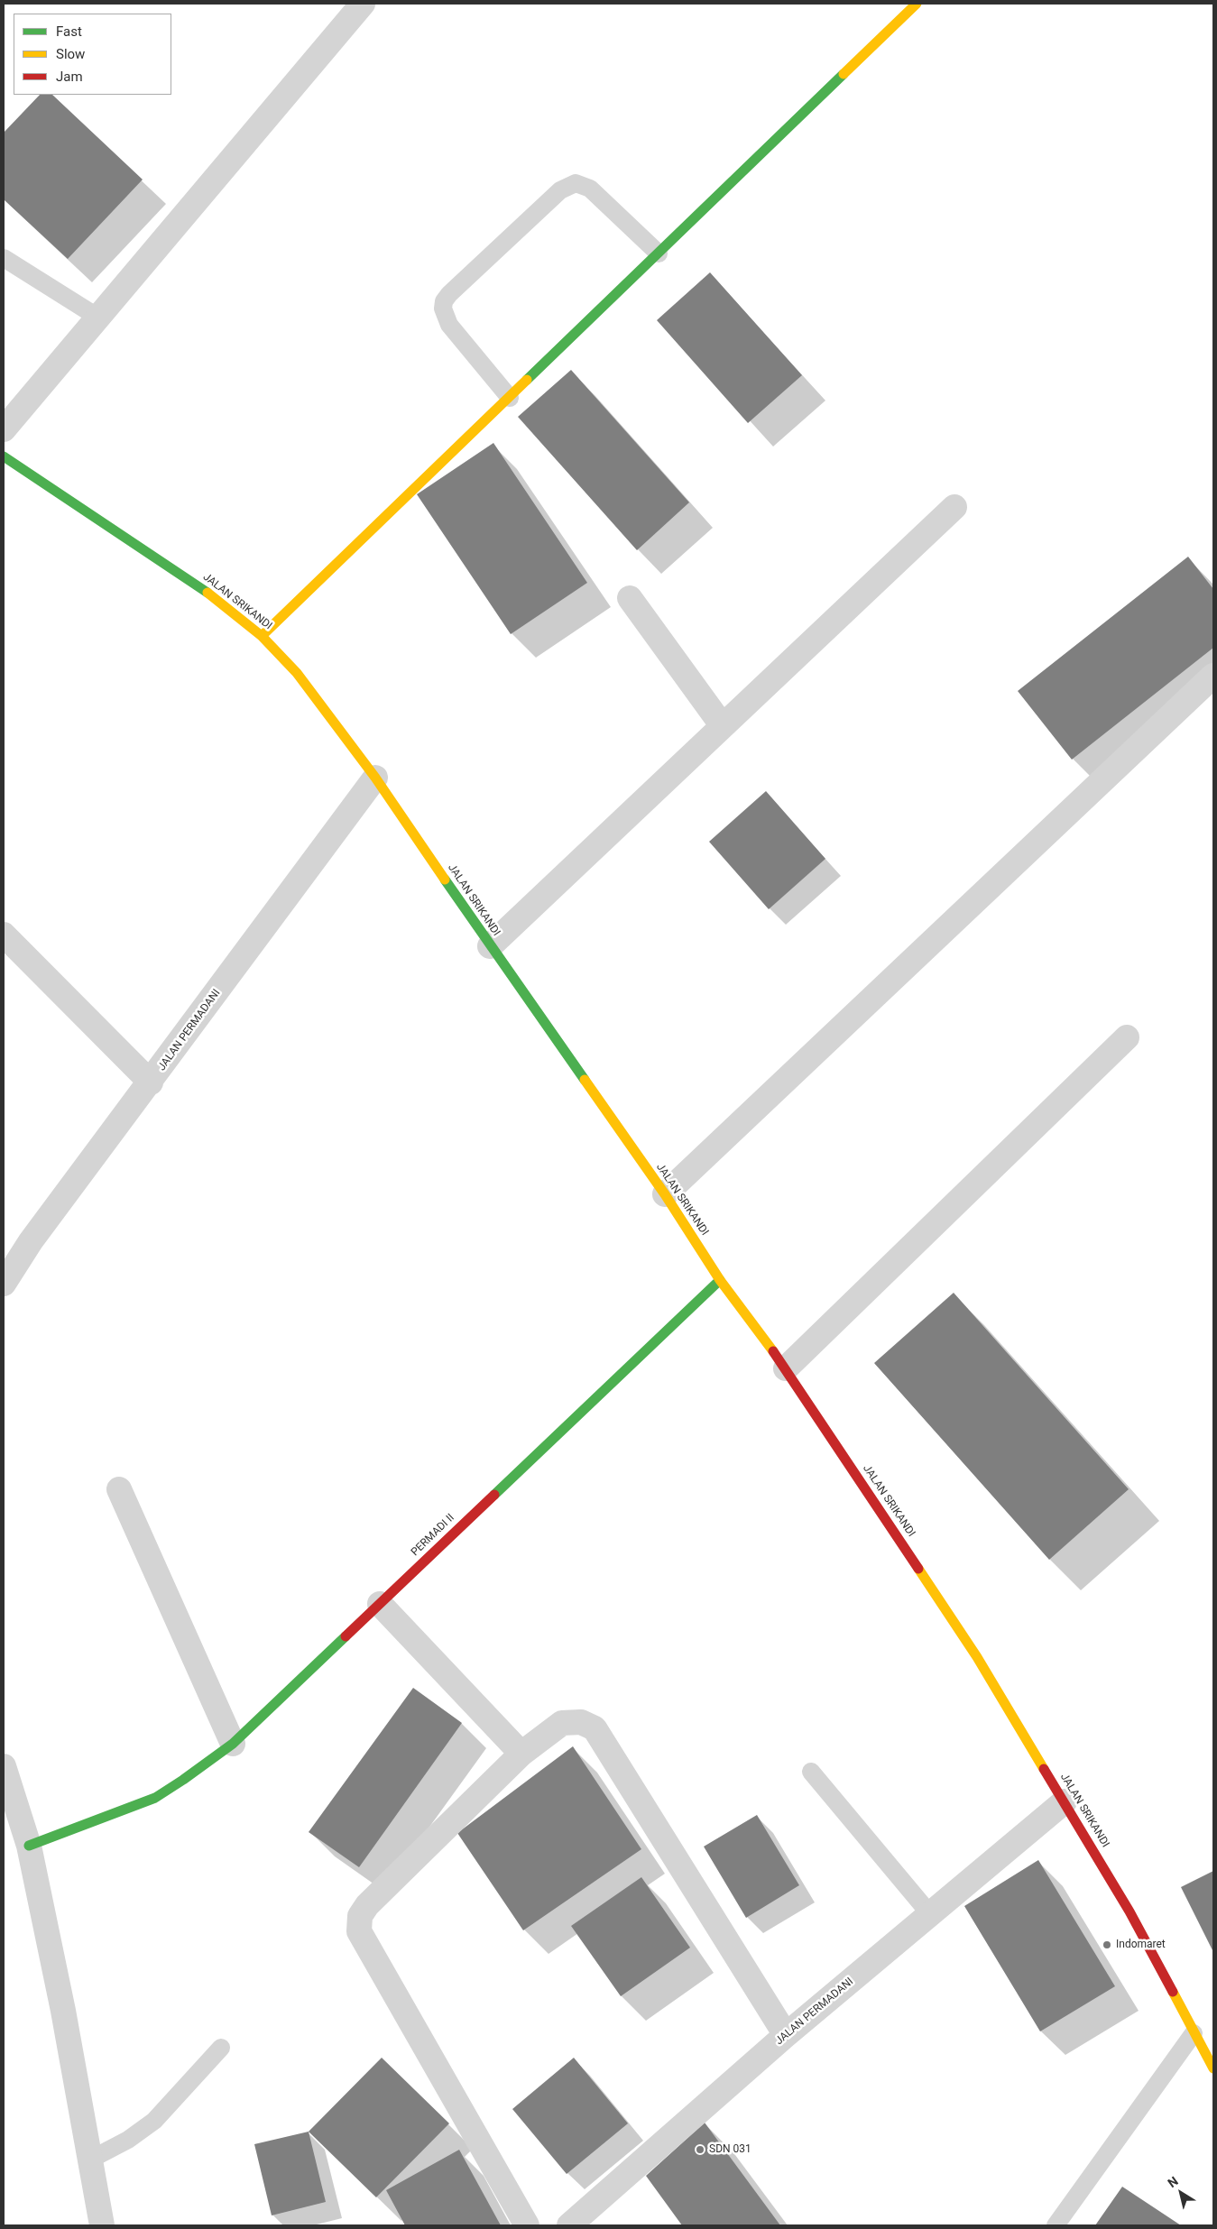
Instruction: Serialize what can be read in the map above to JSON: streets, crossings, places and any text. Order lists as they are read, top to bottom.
{
  "streets": {
    "main road": ["JALAN SRIKANDI", "PERMADI II"],
    "street": ["JALAN PERMADANI"]
  },
  "crossings": [
    ["JALAN SRIKANDI", "JALAN PERMADANI"],
    ["JALAN SRIKANDI", "PERMADI II"]
  ],
  "places": ["Indomaret", "SDN 031"],
  "legend": ["Fast", "Slow", "Jam"],
  "north": "top left"
}
